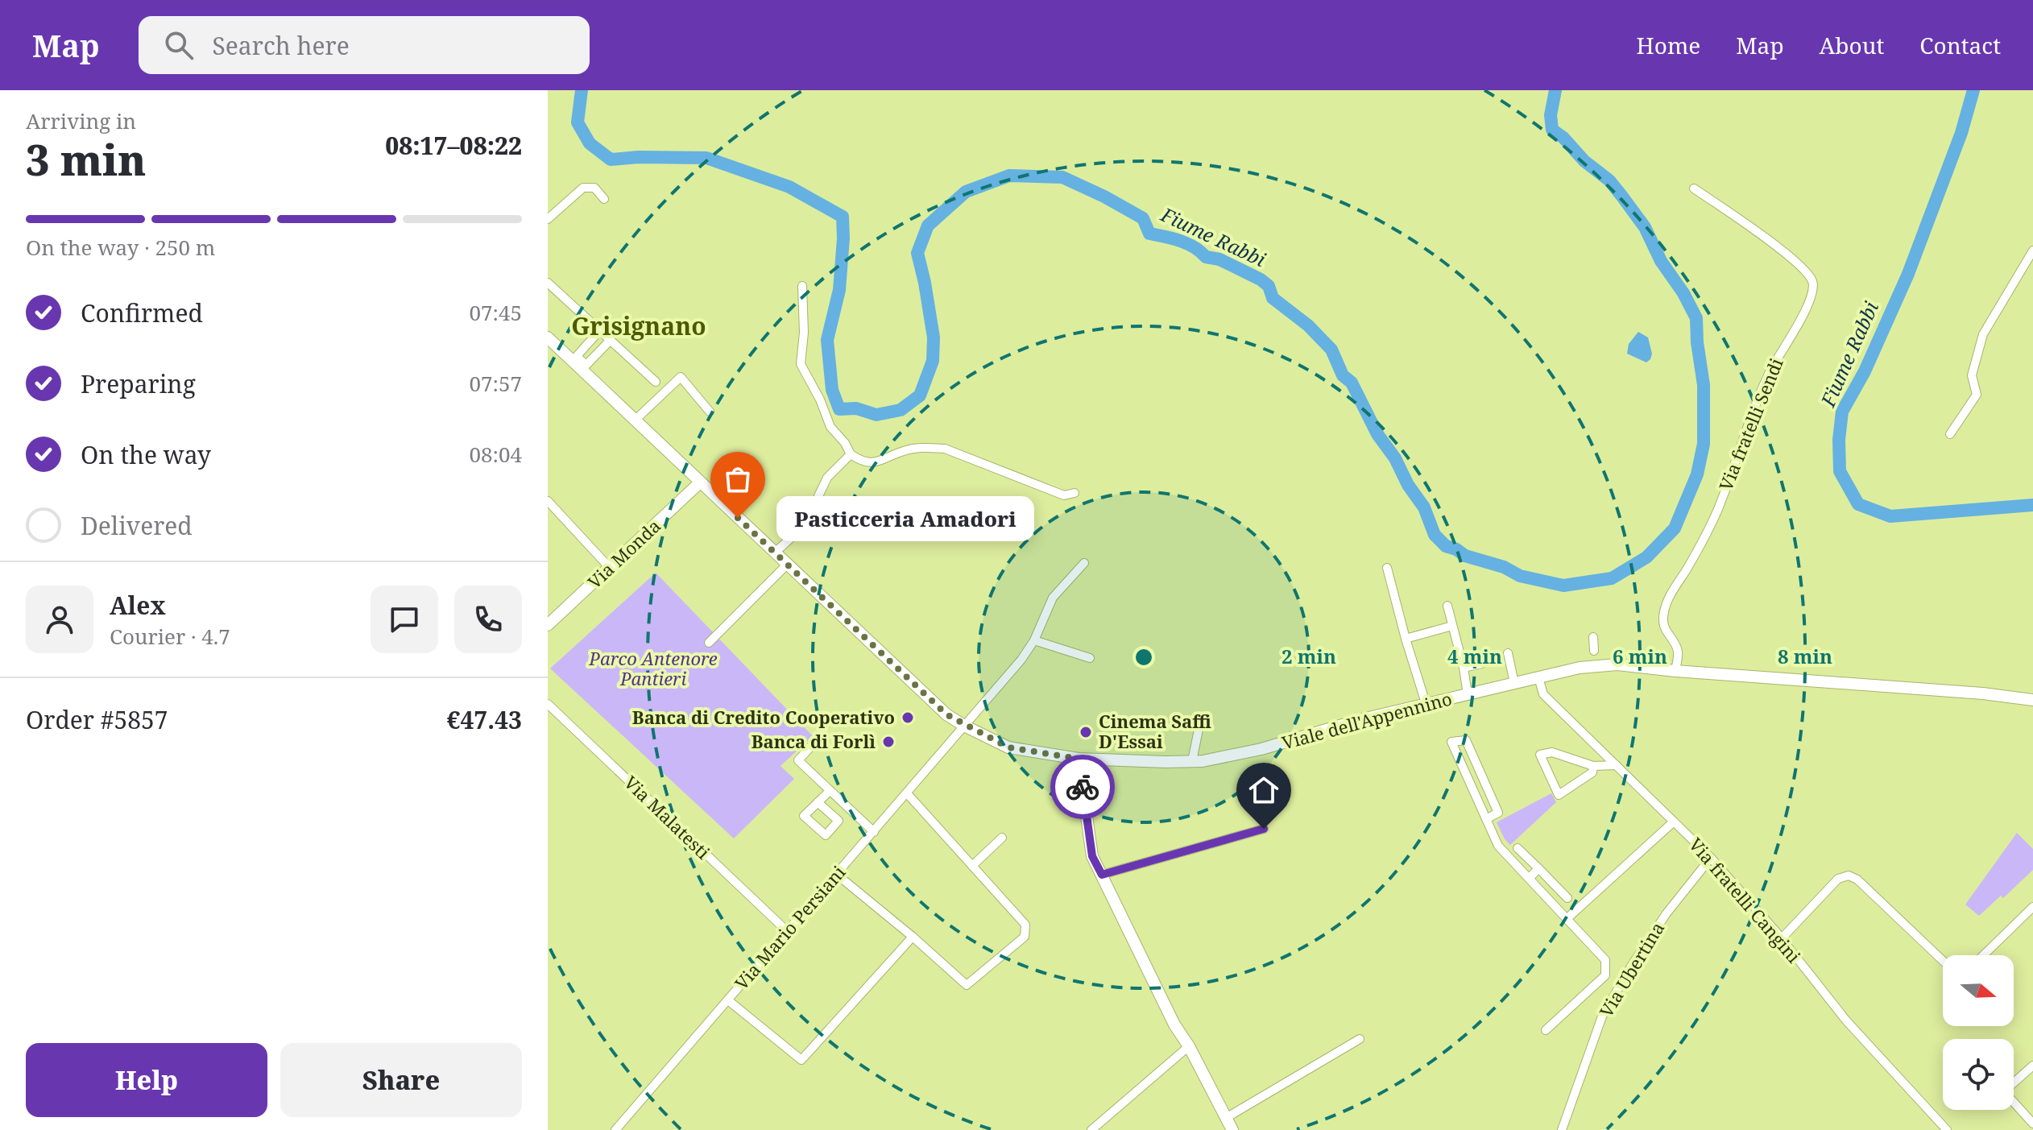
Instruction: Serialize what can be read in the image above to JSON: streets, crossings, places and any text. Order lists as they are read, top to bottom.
{
  "streets": {
    "main road": ["Via Monda", "Viale dell'Appennino"],
    "street": [
      "Via fratelli Sendi",
      "Via Malatesti",
      "Via fratelli Cangini",
      "Via Mario Persiani",
      "Via Ubertina"
    ]
  },
  "crossings": [
    ["Via fratelli Sendi", "Viale dell'Appennino"],
    ["Via Monda", "Viale dell'Appennino"],
    ["Viale dell'Appennino", "Via fratelli Cangini"],
    ["Viale dell'Appennino", "Via Mario Persiani"],
    ["Via Malatesti", "Via Mario Persiani"],
    ["Via fratelli Cangini", "Via Ubertina"]
  ],
  "districts": ["Grisignano"],
  "water": ["Fiume Rabbi"],
  "parks": ["Parco Antenore Pantieri"],
  "places": [
    "Pasticceria Amadori",
    "Banca di Credito Cooperativo",
    "Cinema Saffi D'Essai",
    "Banca di Forlì"
  ],
  "north": "right",
  "page": {
    "header": "Map",
    "search": "Search here",
    "nav": [
      "Home",
      "Map",
      "About",
      "Contact"
    ],
    "heading": ["3 min", "Arriving in", "08:17–08:22"],
    "panel": [
      "Alex",
      "Courier · 4.7",
      "Order #5857",
      "€47.43"
    ],
    "bar": "On the way · 250 m",
    "list": [
      ["Confirmed", "07:45"],
      ["Preparing", "07:57"],
      ["On the way", "08:04"],
      "Delivered"
    ],
    "bubble": "Pasticceria Amadori",
    "buttons": ["Help", "Share"]
  },
  "rings": [
    "2 min",
    "4 min",
    "6 min",
    "8 min"
  ]
}
